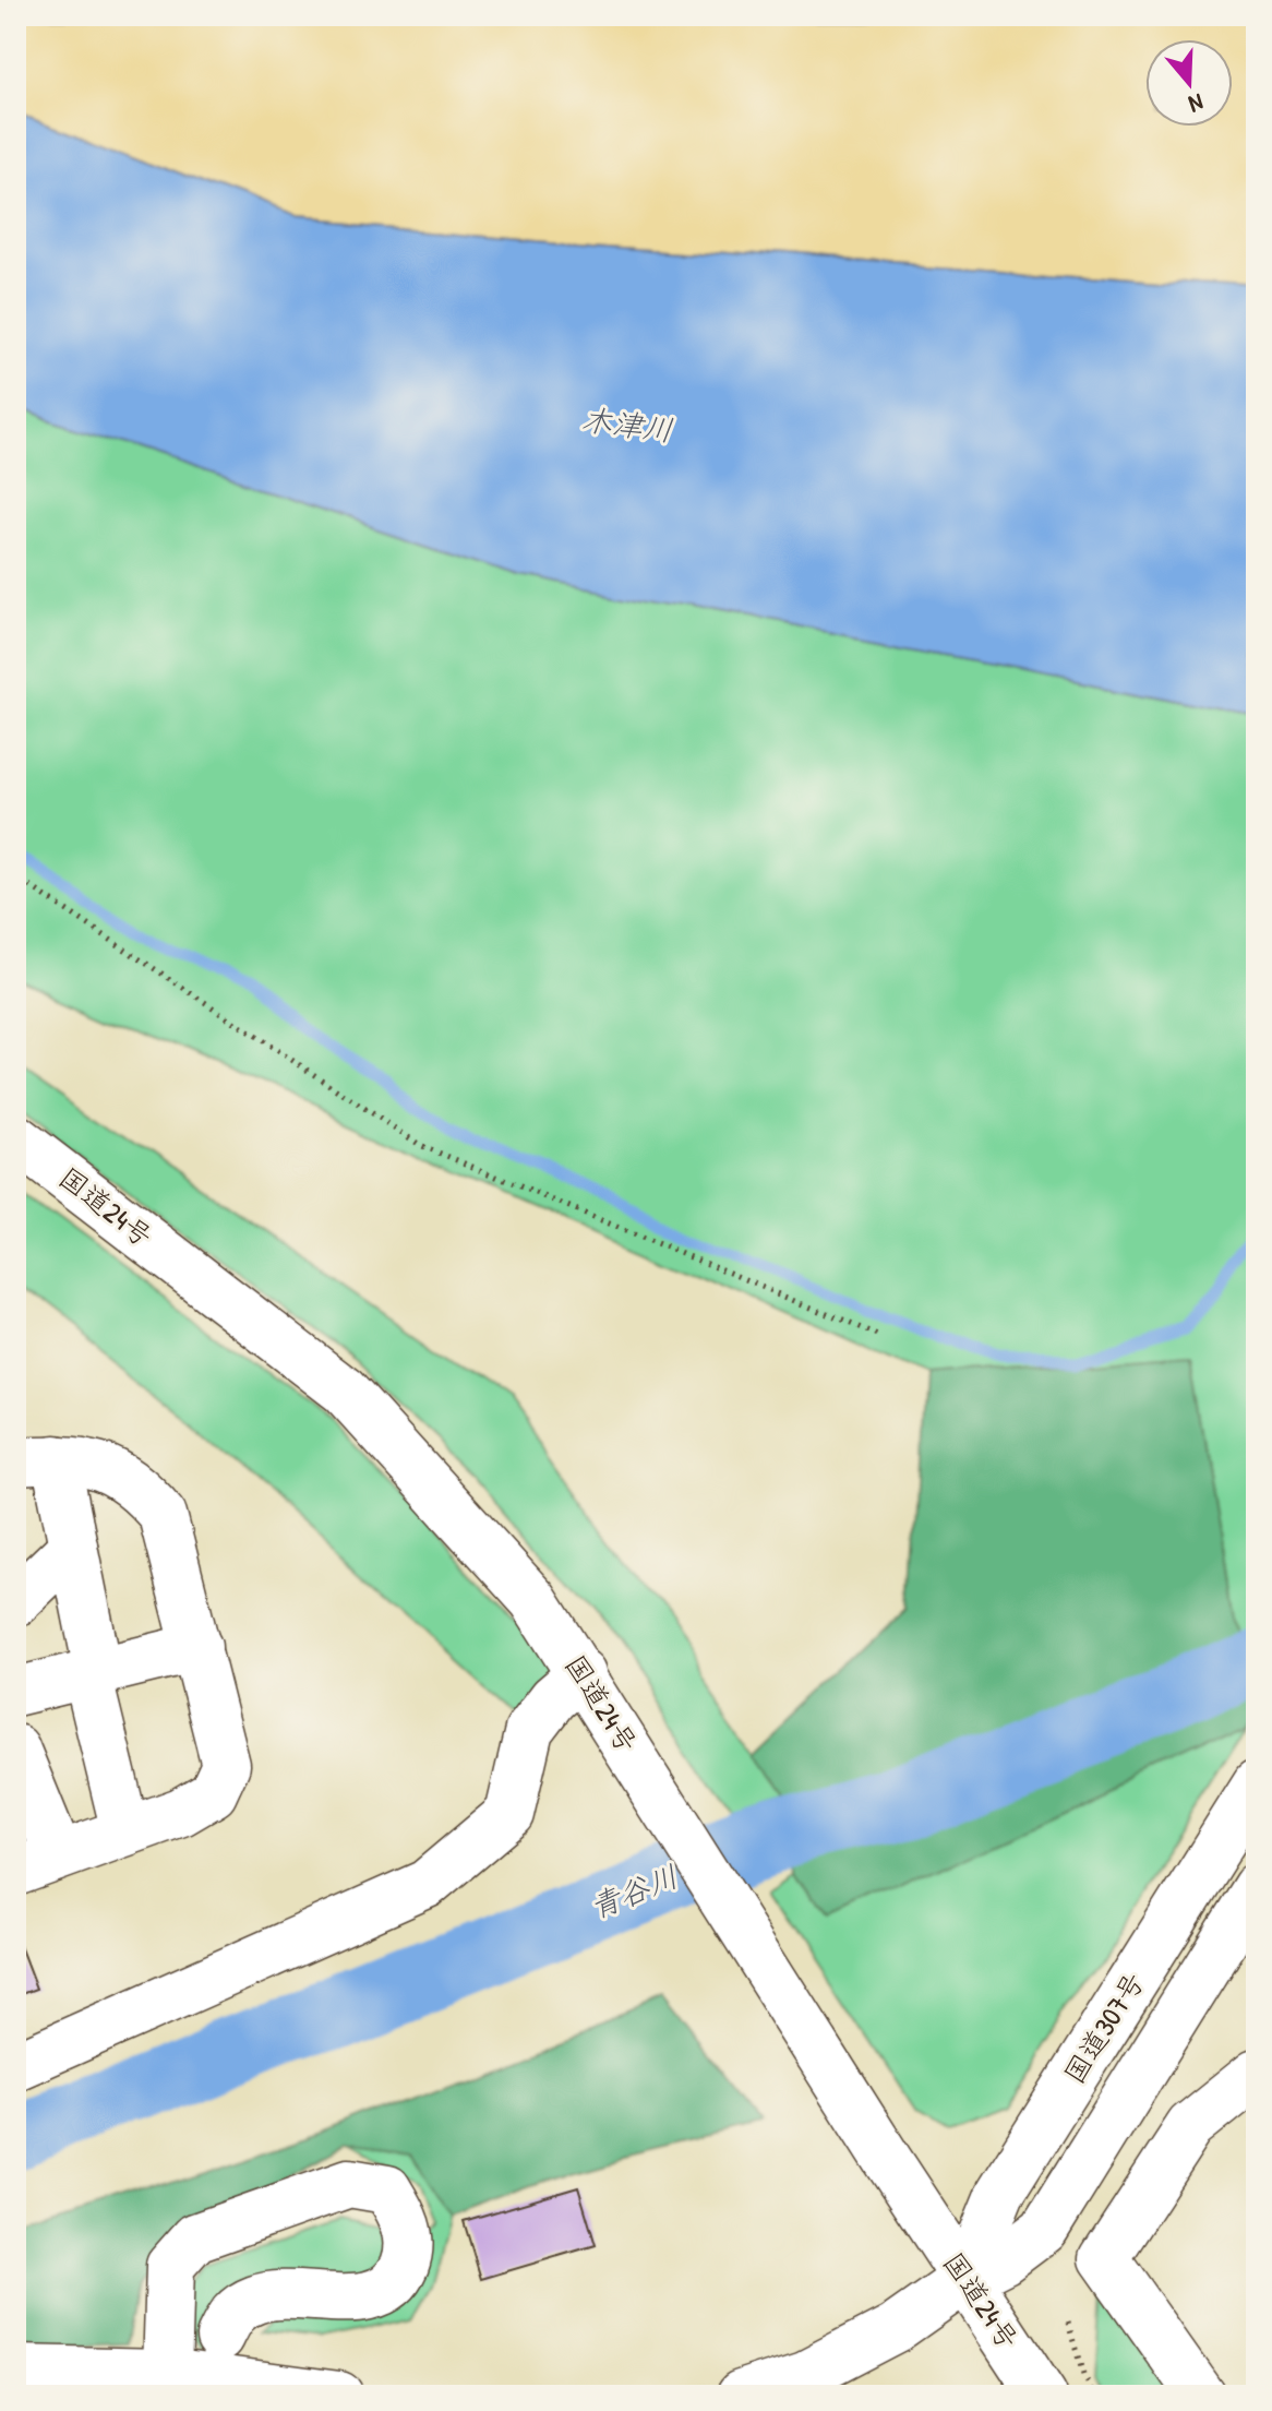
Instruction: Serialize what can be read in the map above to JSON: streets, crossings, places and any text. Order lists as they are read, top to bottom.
{
  "streets": {
    "main road": ["国道24号", "国道307号"]
  },
  "crossings": [
    ["国道24号", "国道307号"]
  ],
  "water": ["木津川", "青谷川"],
  "north": "bottom"
}
